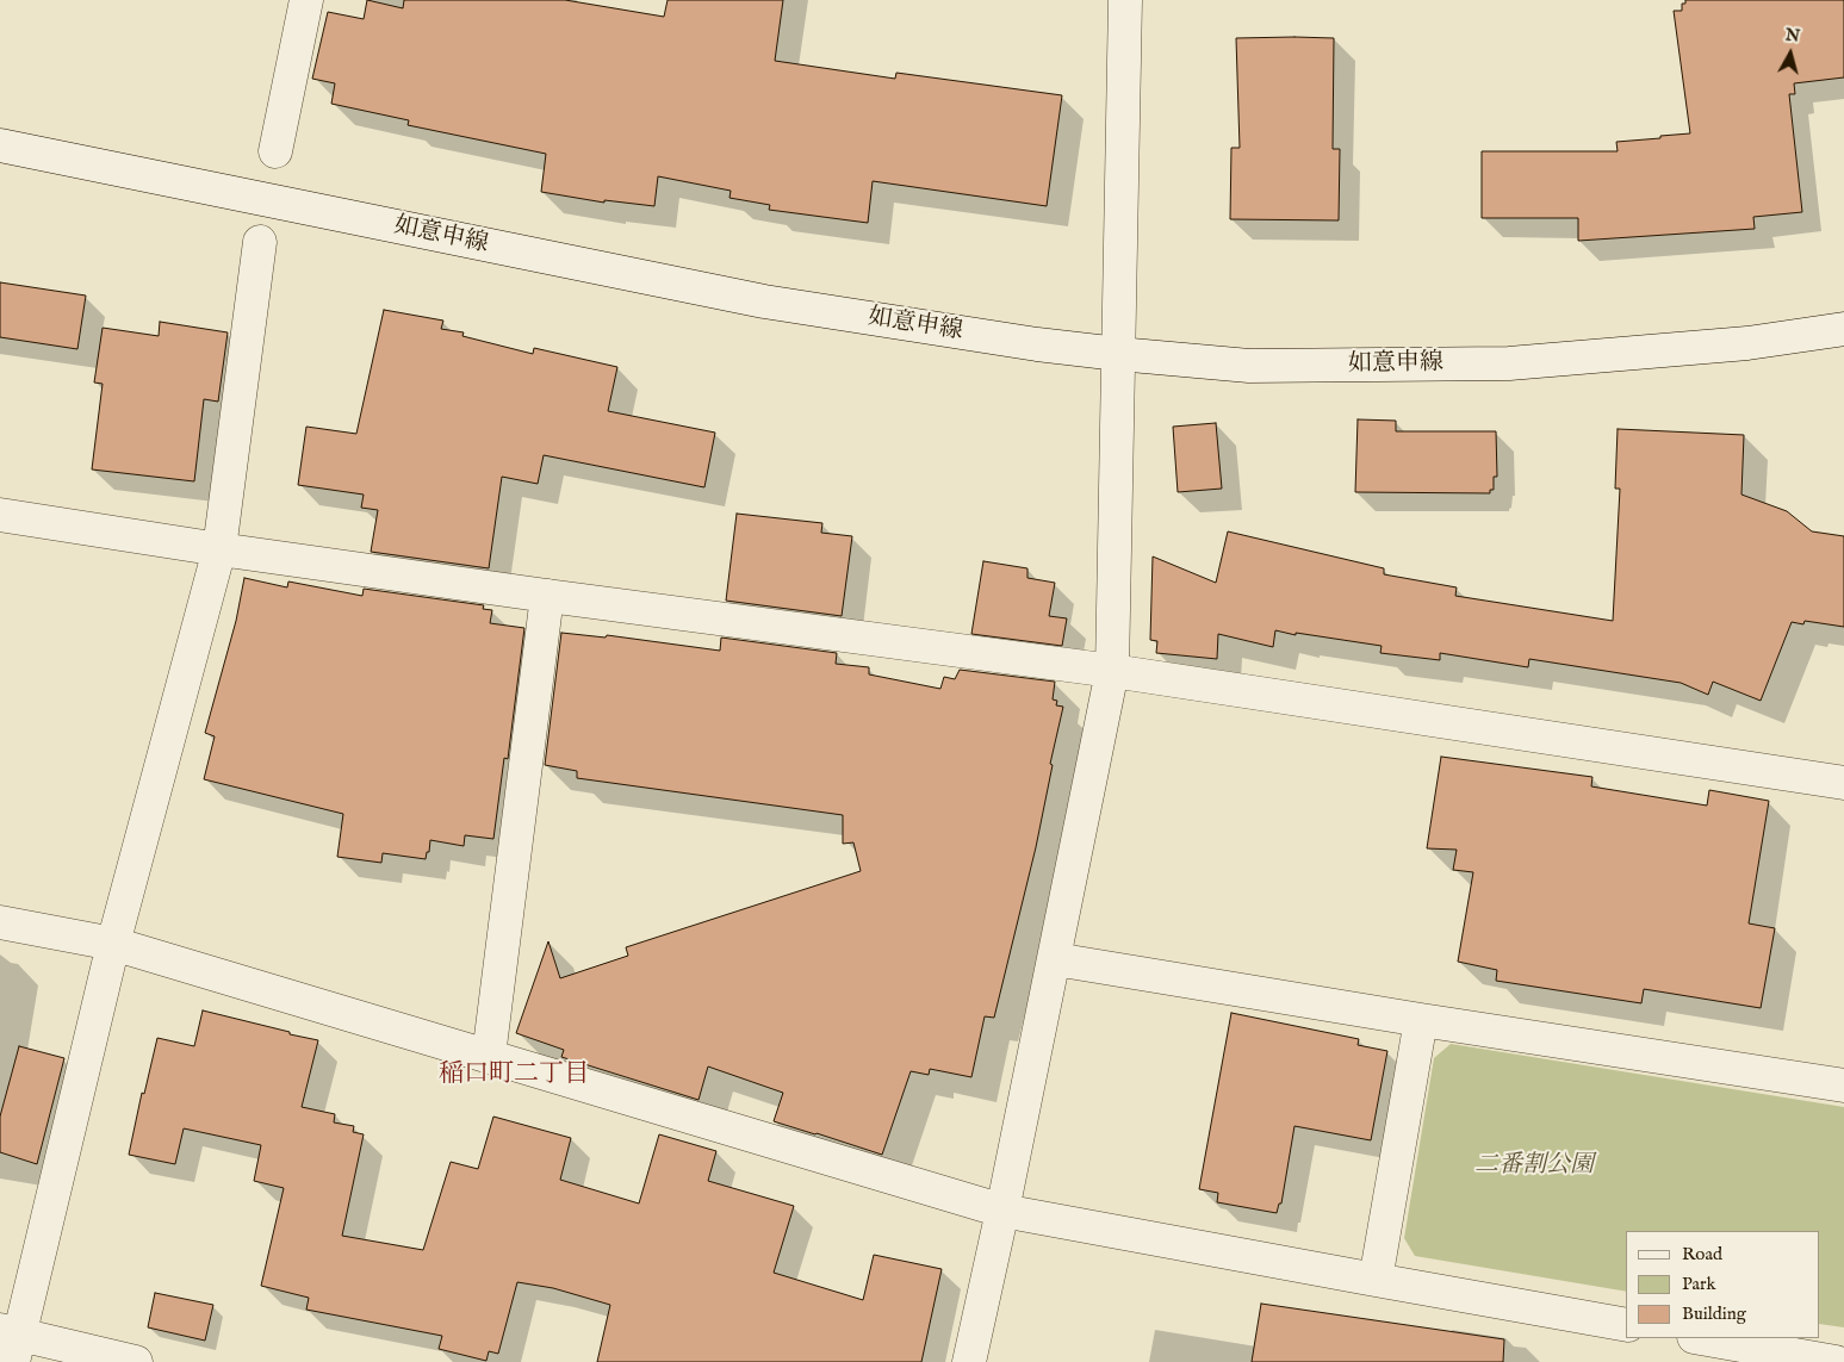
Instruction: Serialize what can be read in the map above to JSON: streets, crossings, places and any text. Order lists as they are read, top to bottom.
{
  "streets": {
    "street": ["如意申線"]
  },
  "districts": ["稲口町二丁目"],
  "parks": ["二番割公園"],
  "legend": ["Road", "Park", "Building"],
  "north": "top"
}
